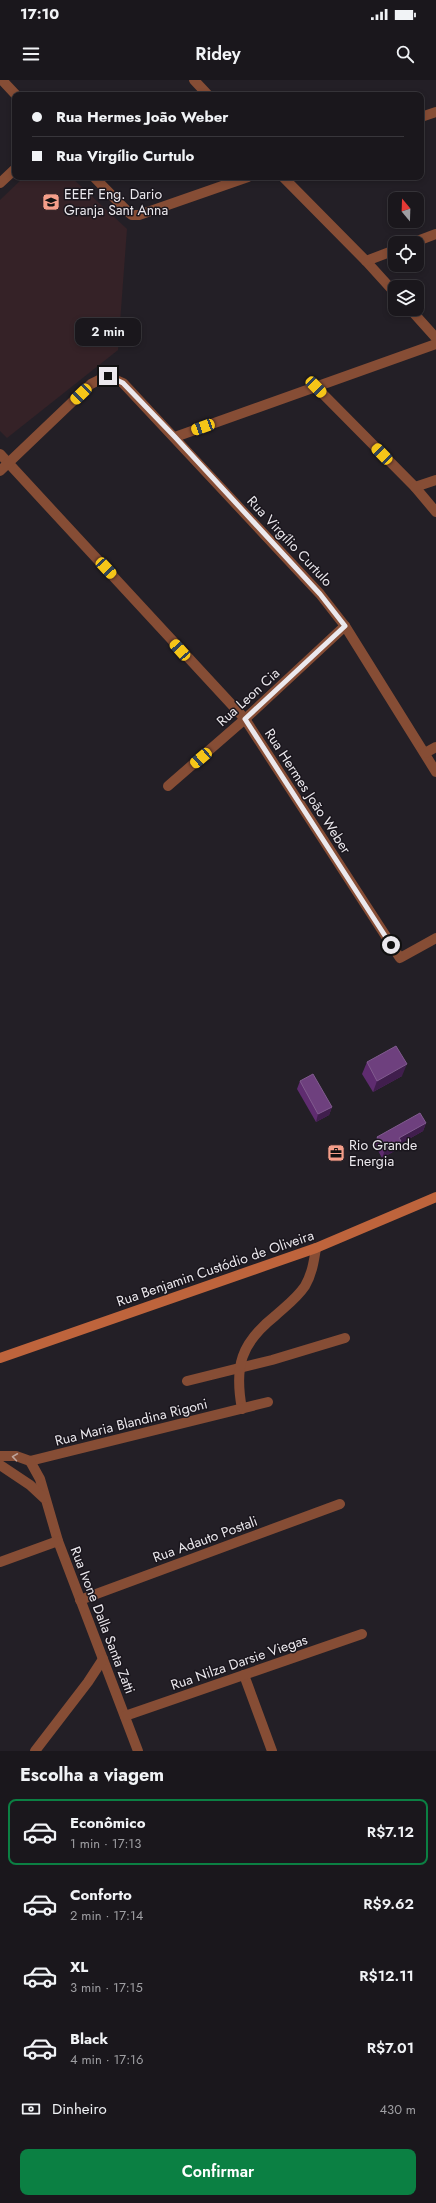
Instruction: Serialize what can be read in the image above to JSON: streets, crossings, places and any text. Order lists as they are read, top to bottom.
{
  "streets": {
    "main road": ["Rua Benjamin Custódio de Oliveira"],
    "street": [
      "Rua Virgílio Curtulo",
      "Rua Leon Cia",
      "Rua Hermes João Weber",
      "Rua Maria Blandina Rigoni",
      "Rua Adauto Postali",
      "Rua Ivone Dalla Santa Zatti",
      "Rua Nilza Darsie Viegas"
    ]
  },
  "crossings": [
    ["Rua Virgílio Curtulo", "Rua Leon Cia"],
    ["Rua Virgílio Curtulo", "Rua Hermes João Weber"],
    ["Rua Leon Cia", "Rua Hermes João Weber"],
    ["Rua Maria Blandina Rigoni", "Rua Ivone Dalla Santa Zatti"],
    ["Rua Adauto Postali", "Rua Ivone Dalla Santa Zatti"],
    ["Rua Ivone Dalla Santa Zatti", "Rua Nilza Darsie Viegas"]
  ],
  "places": {
    "school or university": ["EEEF Eng. Dario Granja Sant Anna"],
    "office": ["Rio Grande Energia"]
  },
  "north": "top",
  "page": {
    "status": "17:10",
    "header": "Ridey",
    "banner": ["Rua Hermes João Weber", "Rua Virgílio Curtulo"],
    "bubble": "2 min",
    "heading": "Escolha a viagem",
    "list": [
      {
        "name": "Econômico",
        "note": "1 min · 17:13",
        "value": "R$7.12"
      },
      {
        "name": "Conforto",
        "note": "2 min · 17:14",
        "value": "R$9.62"
      },
      {
        "name": "XL",
        "note": "3 min · 17:15",
        "value": "R$12.11"
      },
      {
        "name": "Black",
        "note": "4 min · 17:16",
        "value": "R$7.01"
      }
    ],
    "pay": ["Dinheiro", "430 m"],
    "buttons": "Confirmar"
  }
}
